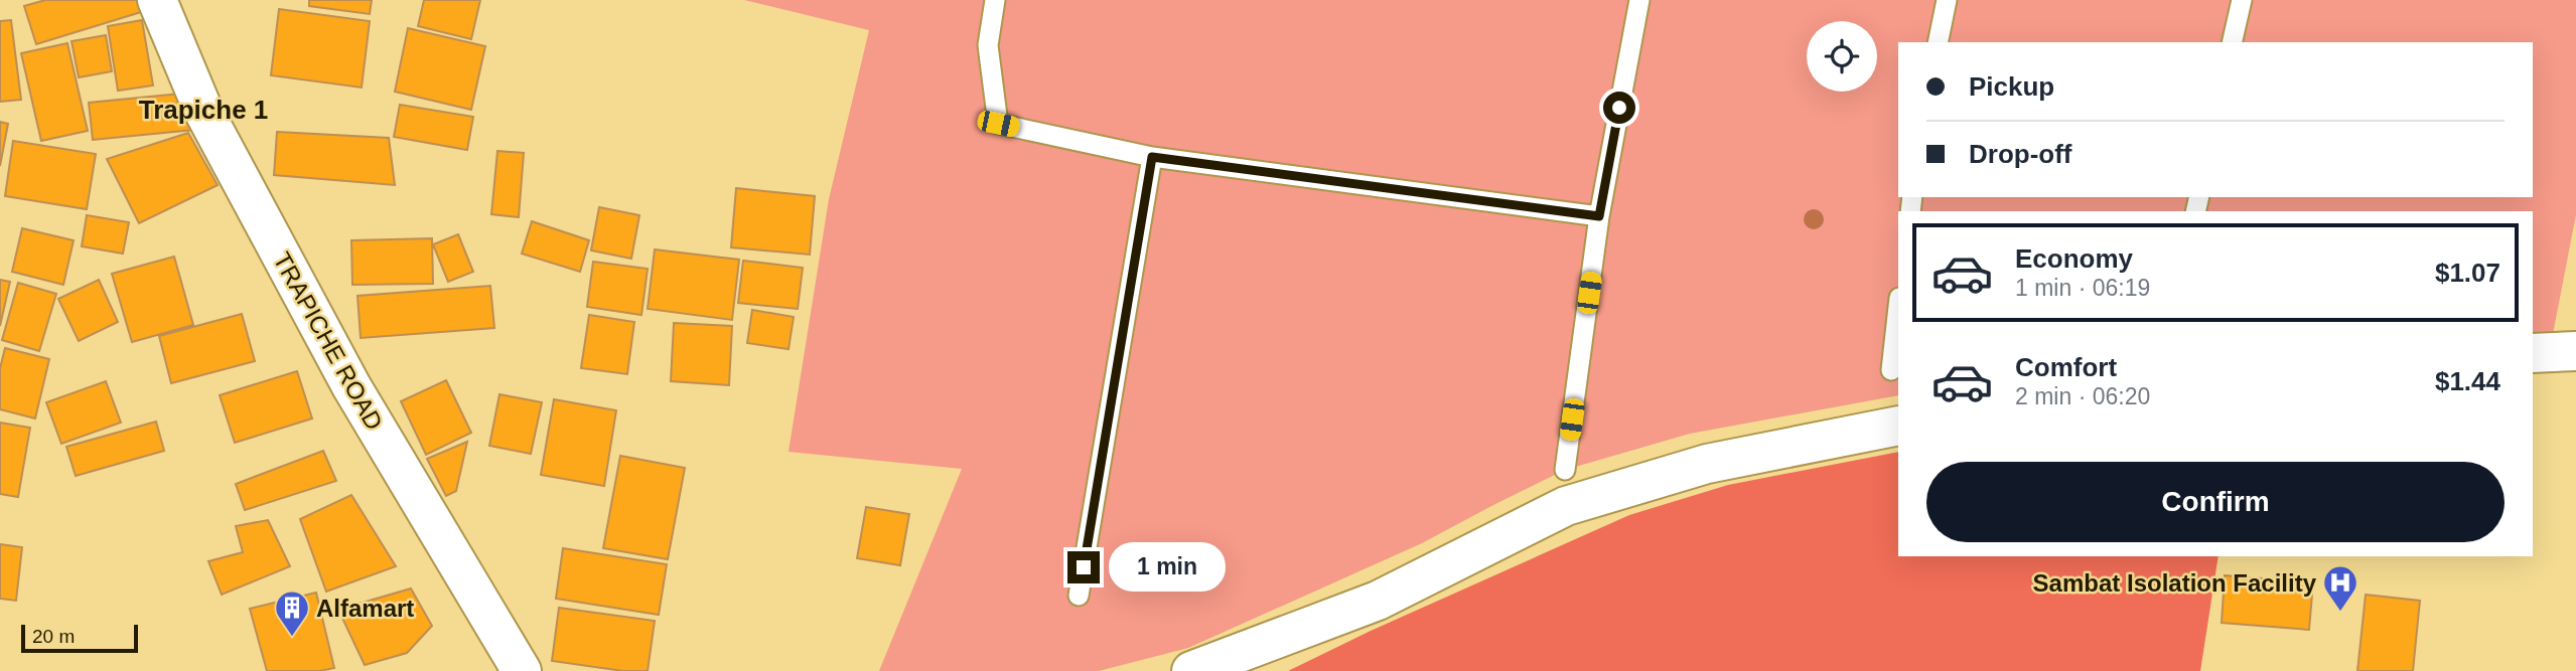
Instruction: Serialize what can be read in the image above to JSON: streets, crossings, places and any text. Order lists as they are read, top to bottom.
{
  "streets": {
    "street": ["TRAPICHE ROAD"]
  },
  "districts": ["Trapiche 1"],
  "places": {
    "hospital": ["Sambat Isolation Facility"],
    "building": ["Alfamart"]
  },
  "scale_bar": "20 m",
  "page": {
    "banner": ["Pickup", "Drop-off"],
    "list": [
      {
        "name": "Economy",
        "note": "1 min · 06:19",
        "value": "$1.07"
      },
      {
        "name": "Comfort",
        "note": "2 min · 06:20",
        "value": "$1.44"
      }
    ],
    "buttons": "Confirm",
    "bubble": "1 min",
    "scale": "20 m"
  }
}
